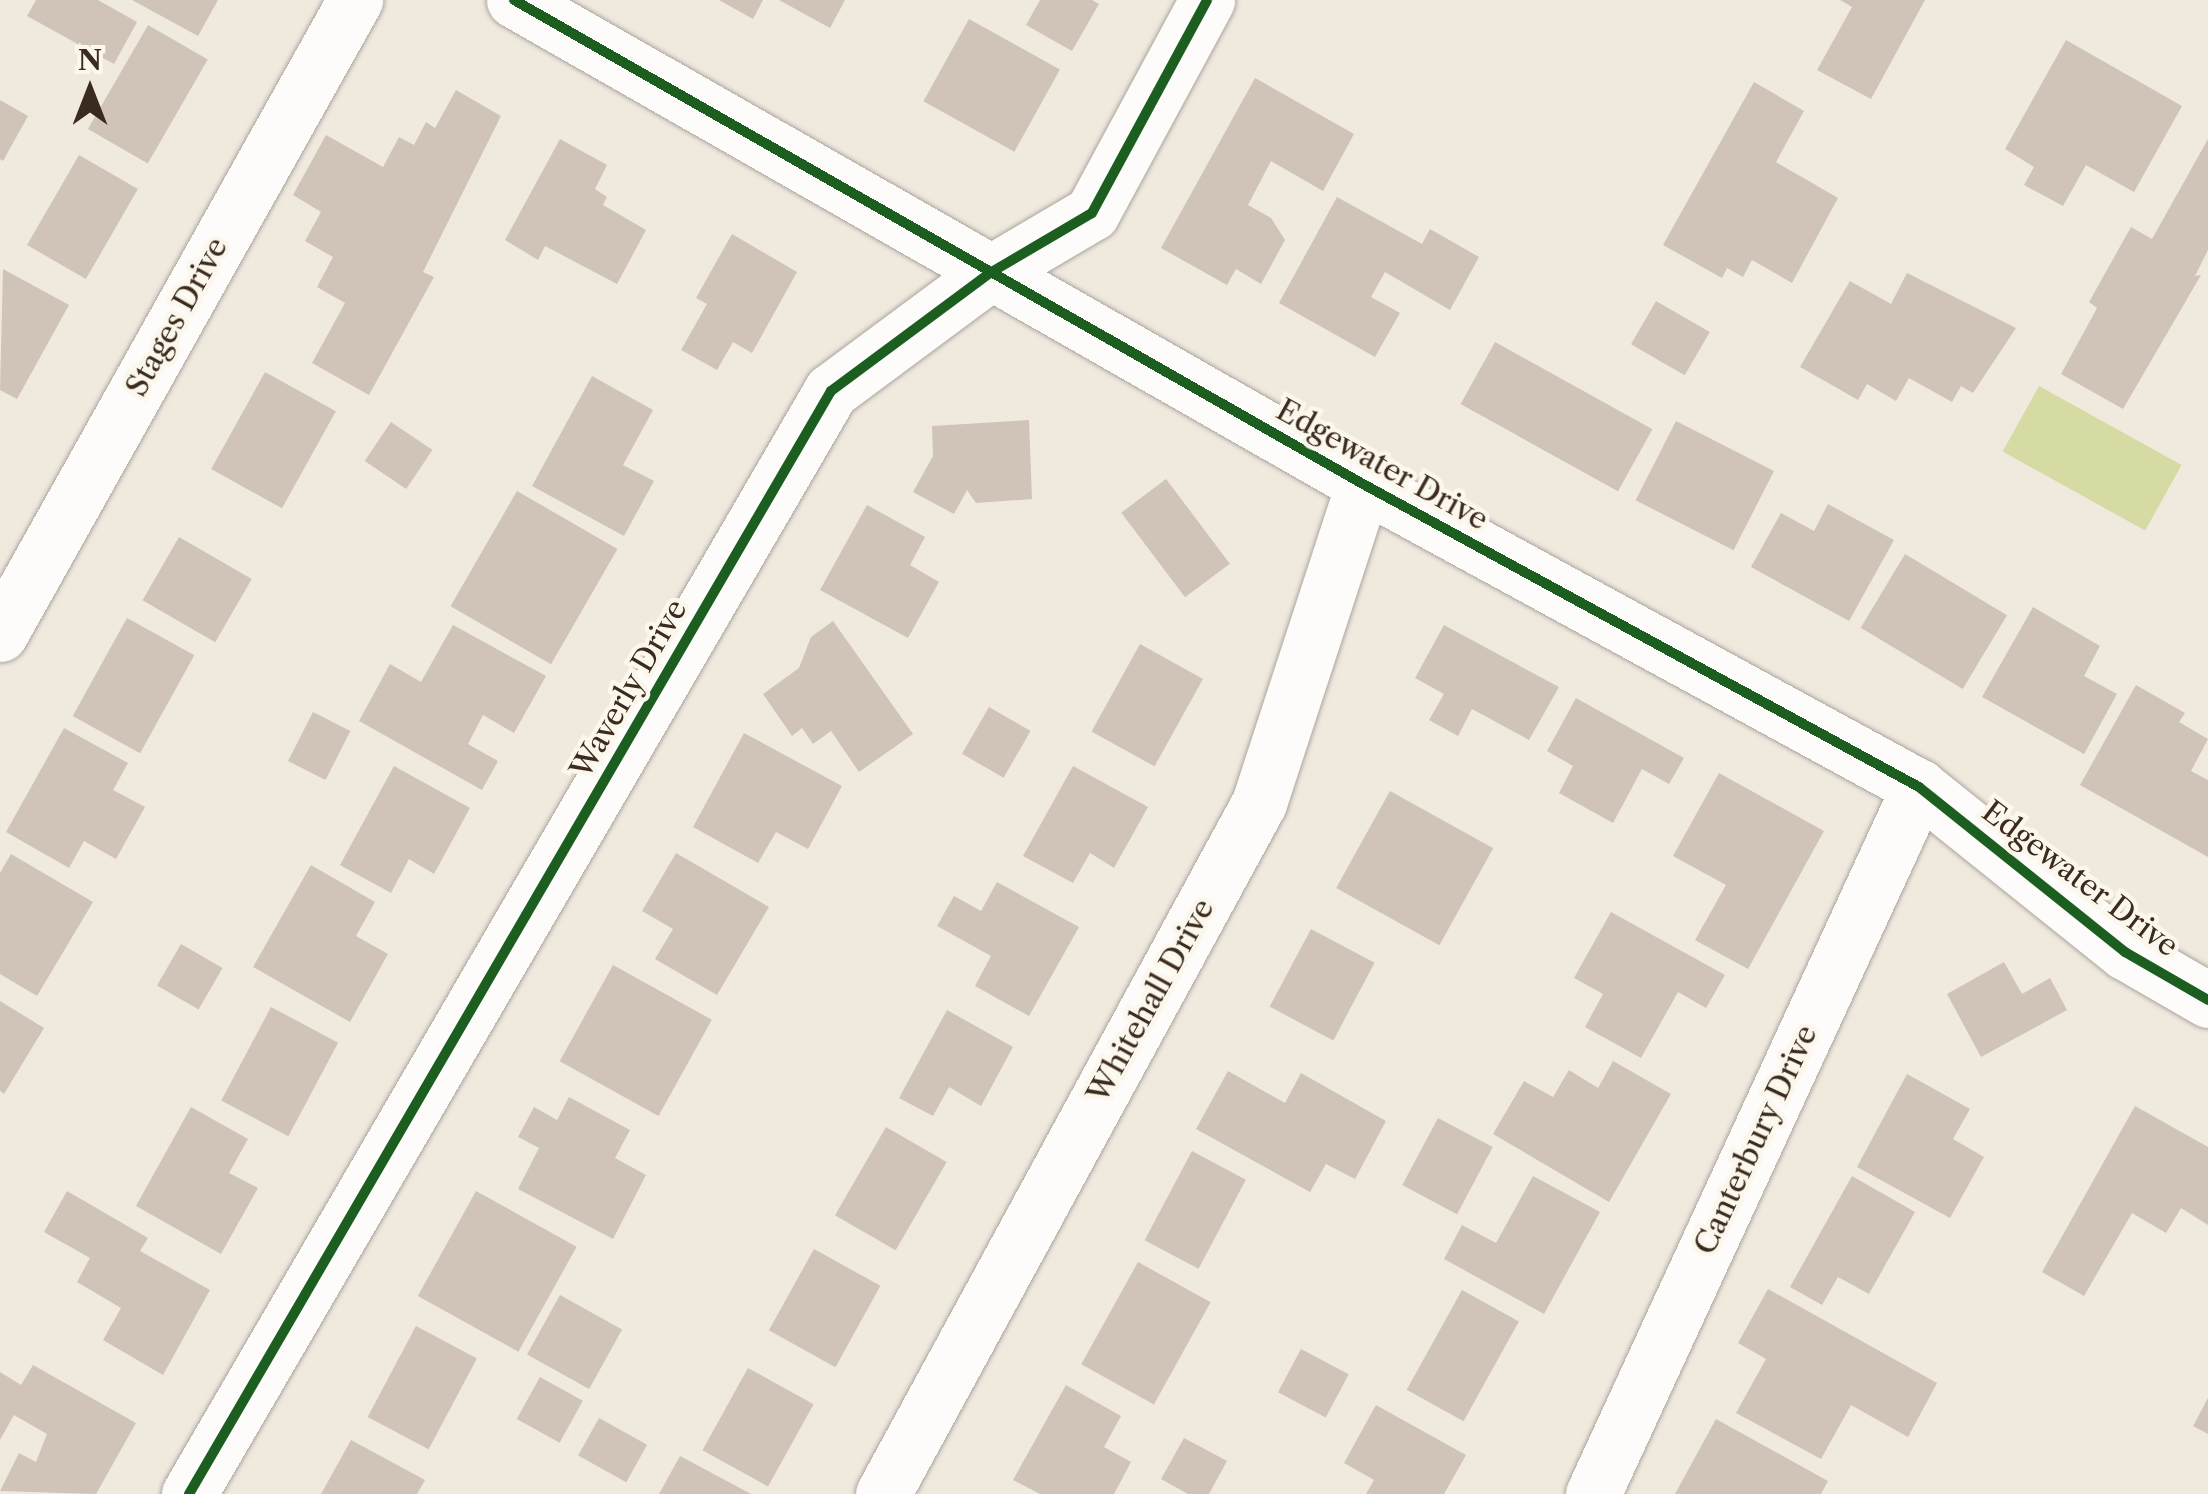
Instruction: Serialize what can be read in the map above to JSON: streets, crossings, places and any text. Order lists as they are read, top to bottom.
{
  "streets": {
    "street": [
      "Stages Drive",
      "Edgewater Drive",
      "Waverly Drive",
      "Whitehall Drive",
      "Canterbury Drive"
    ]
  },
  "crossings": [
    ["Edgewater Drive", "Waverly Drive"],
    ["Edgewater Drive", "Whitehall Drive"],
    ["Edgewater Drive", "Canterbury Drive"]
  ],
  "north": "top"
}
